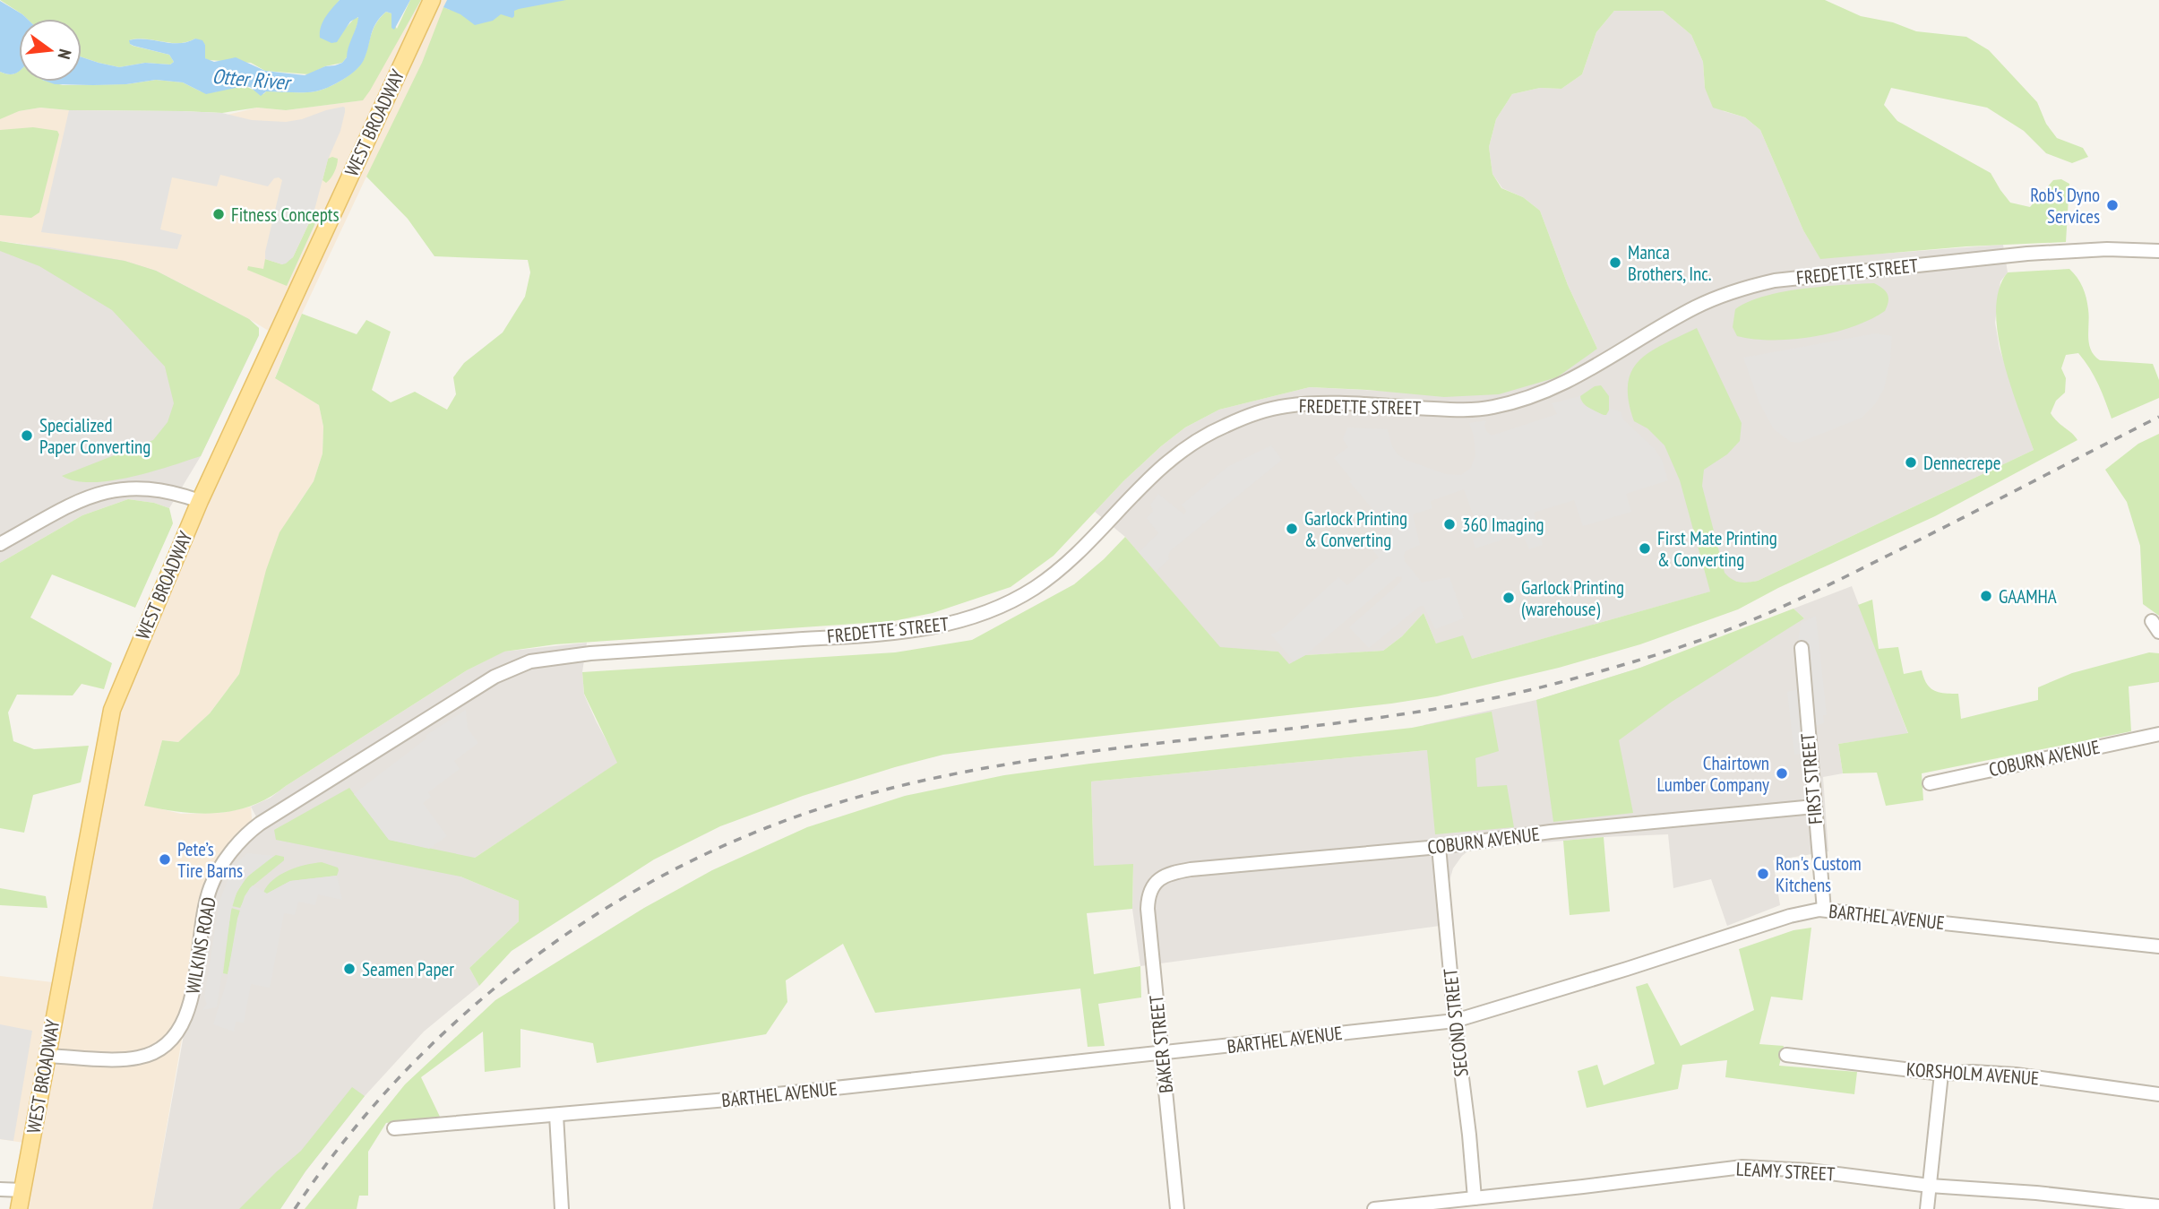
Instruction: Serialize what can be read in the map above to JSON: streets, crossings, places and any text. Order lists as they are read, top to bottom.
{
  "streets": {
    "main road": ["WEST BROADWAY"],
    "street": [
      "FREDETTE STREET",
      "COBURN AVENUE",
      "FIRST STREET",
      "BARTHEL AVENUE",
      "WILKINS ROAD",
      "SECOND STREET",
      "BAKER STREET",
      "KORSHOLM AVENUE",
      "LEAMY STREET"
    ]
  },
  "crossings": [
    ["WEST BROADWAY", "WILKINS ROAD"],
    ["FREDETTE STREET", "WILKINS ROAD"],
    ["COBURN AVENUE", "FIRST STREET"],
    ["COBURN AVENUE", "SECOND STREET"],
    ["COBURN AVENUE", "BAKER STREET"],
    ["FIRST STREET", "BARTHEL AVENUE"],
    ["BARTHEL AVENUE", "SECOND STREET"],
    ["BARTHEL AVENUE", "BAKER STREET"],
    ["SECOND STREET", "LEAMY STREET"]
  ],
  "water": ["Otter River"],
  "places": [
    "Rob's Dyno Services",
    "Fitness Concepts",
    "Manca Brothers, Inc.",
    "Specialized Paper Converting",
    "Dennecrepe",
    "360 Imaging",
    "Garlock Printing & Converting",
    "First Mate Printing & Converting",
    "GAAMHA",
    "Garlock Printing (warehouse)",
    "Chairtown Lumber Company",
    "Pete’s Tire Barns",
    "Ron's Custom Kitchens",
    "Seamen Paper"
  ],
  "north": "right"
}
